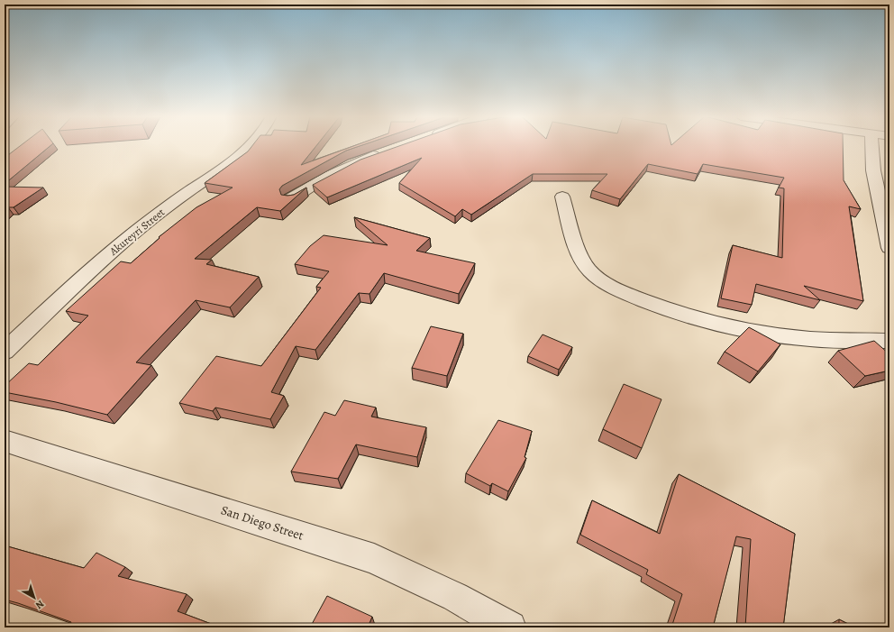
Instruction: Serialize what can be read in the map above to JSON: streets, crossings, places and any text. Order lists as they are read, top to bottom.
{
  "streets": {
    "street": ["Akureyri Street", "San Diego Street"]
  },
  "north": "bottom right"
}
